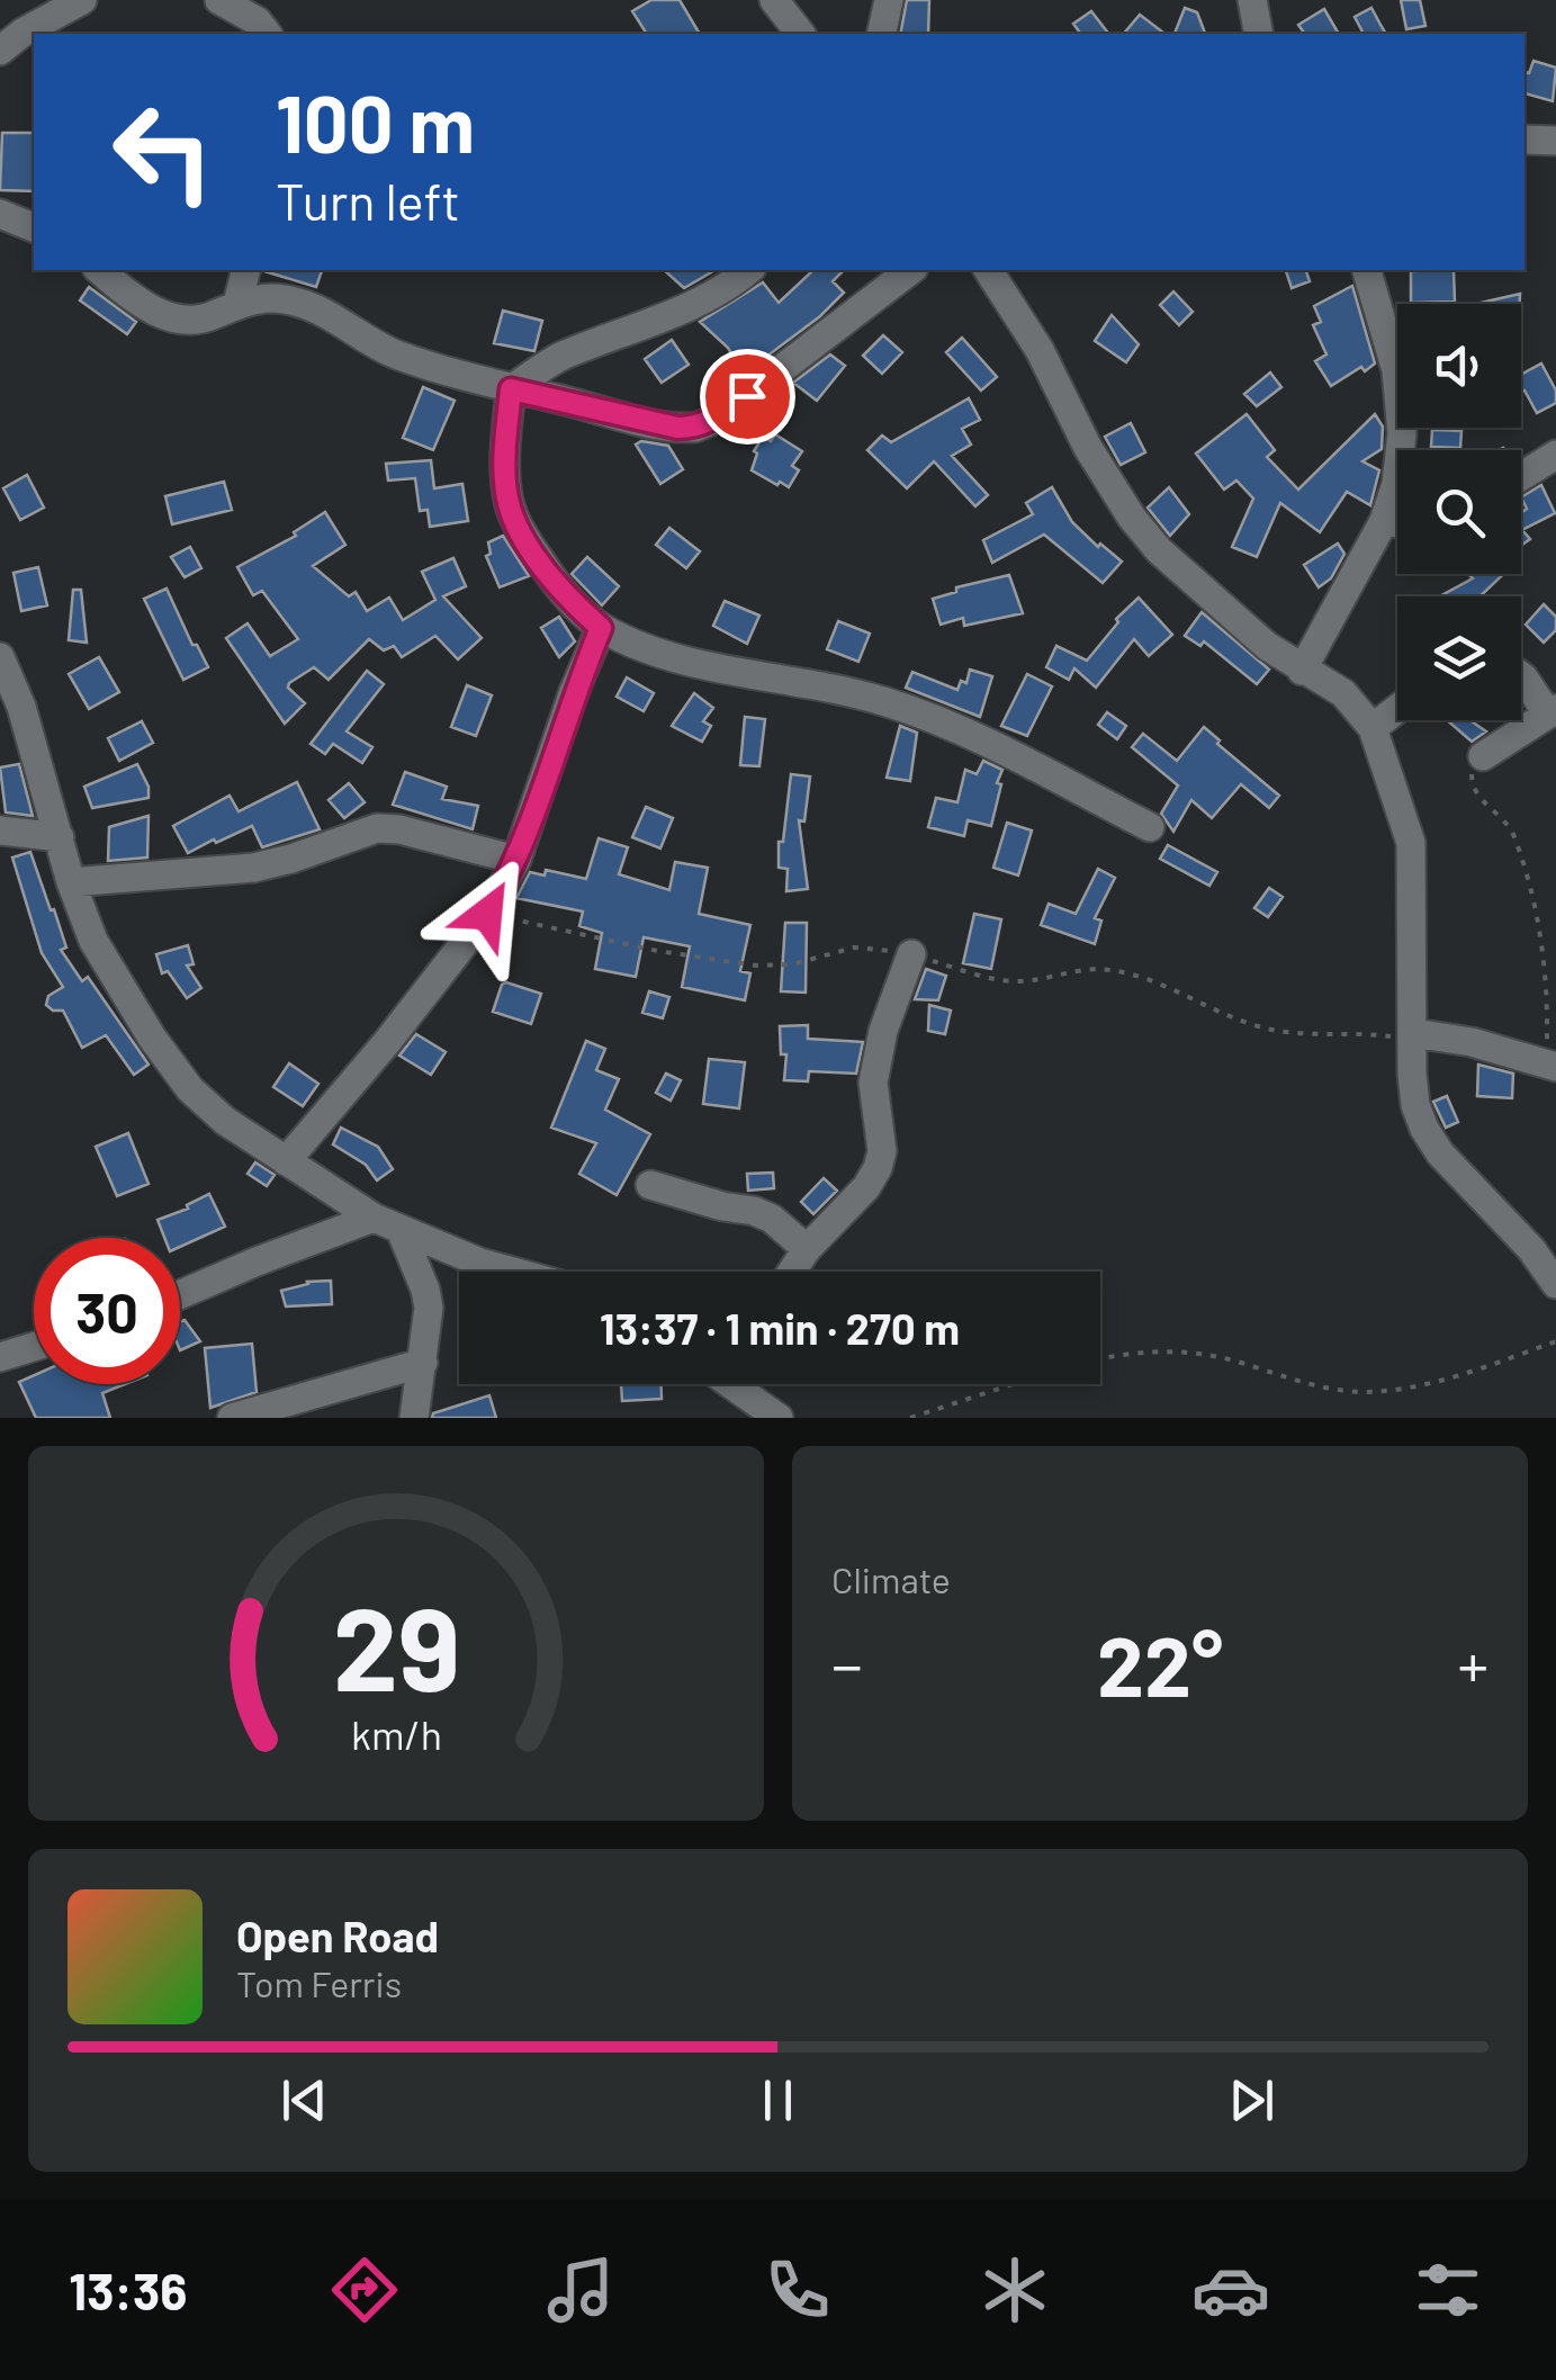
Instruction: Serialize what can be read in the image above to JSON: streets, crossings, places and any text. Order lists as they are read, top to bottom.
{
  "page": {
    "turn": ["100 m", "Turn left"],
    "limit": "30",
    "trip": "13:37 · 1 min · 270 m",
    "tile": "Climate",
    "heat": ["−", "22°", "+"],
    "song": ["Open Road", "Tom Ferris"],
    "tabs": "13:36",
    "gauge": ["29", "km/h"]
  }
}
